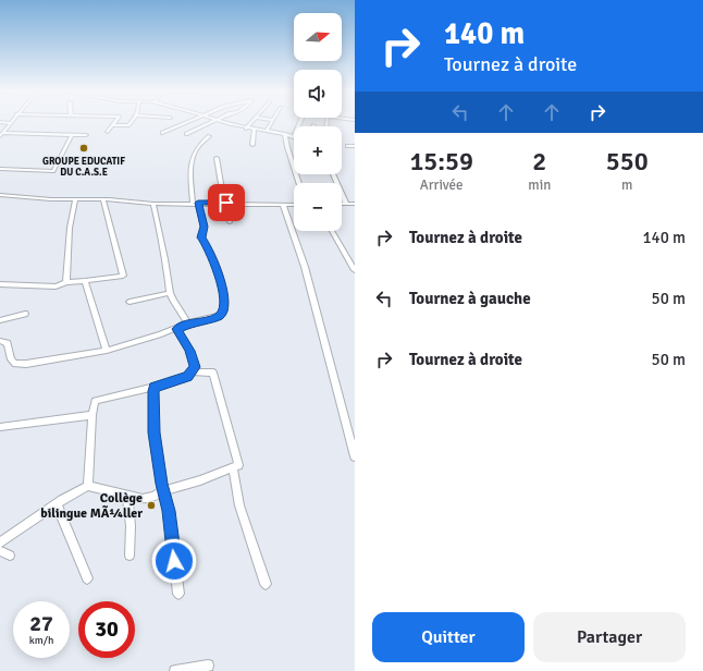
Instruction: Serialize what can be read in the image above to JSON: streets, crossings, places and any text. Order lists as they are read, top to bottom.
{
  "places": ["GROUPE EDUCATIF DU C.A.S.E", "Collège bilingue MÃ¼ller"],
  "north": "right",
  "page": {
    "turn": ["140 m", "Tournez à droite"],
    "map_buttons": ["+", "−"],
    "eta": [
      "15:59",
      "Arrivée",
      "2",
      "min",
      "550",
      "m"
    ],
    "list": [
      {
        "name": "Tournez à droite",
        "value": "140 m"
      },
      {
        "name": "Tournez à gauche",
        "value": "50 m"
      },
      {
        "name": "Tournez à droite",
        "value": "50 m"
      }
    ],
    "speed": "27 km/h",
    "limit": "30",
    "buttons": ["Quitter", "Partager"]
  }
}
